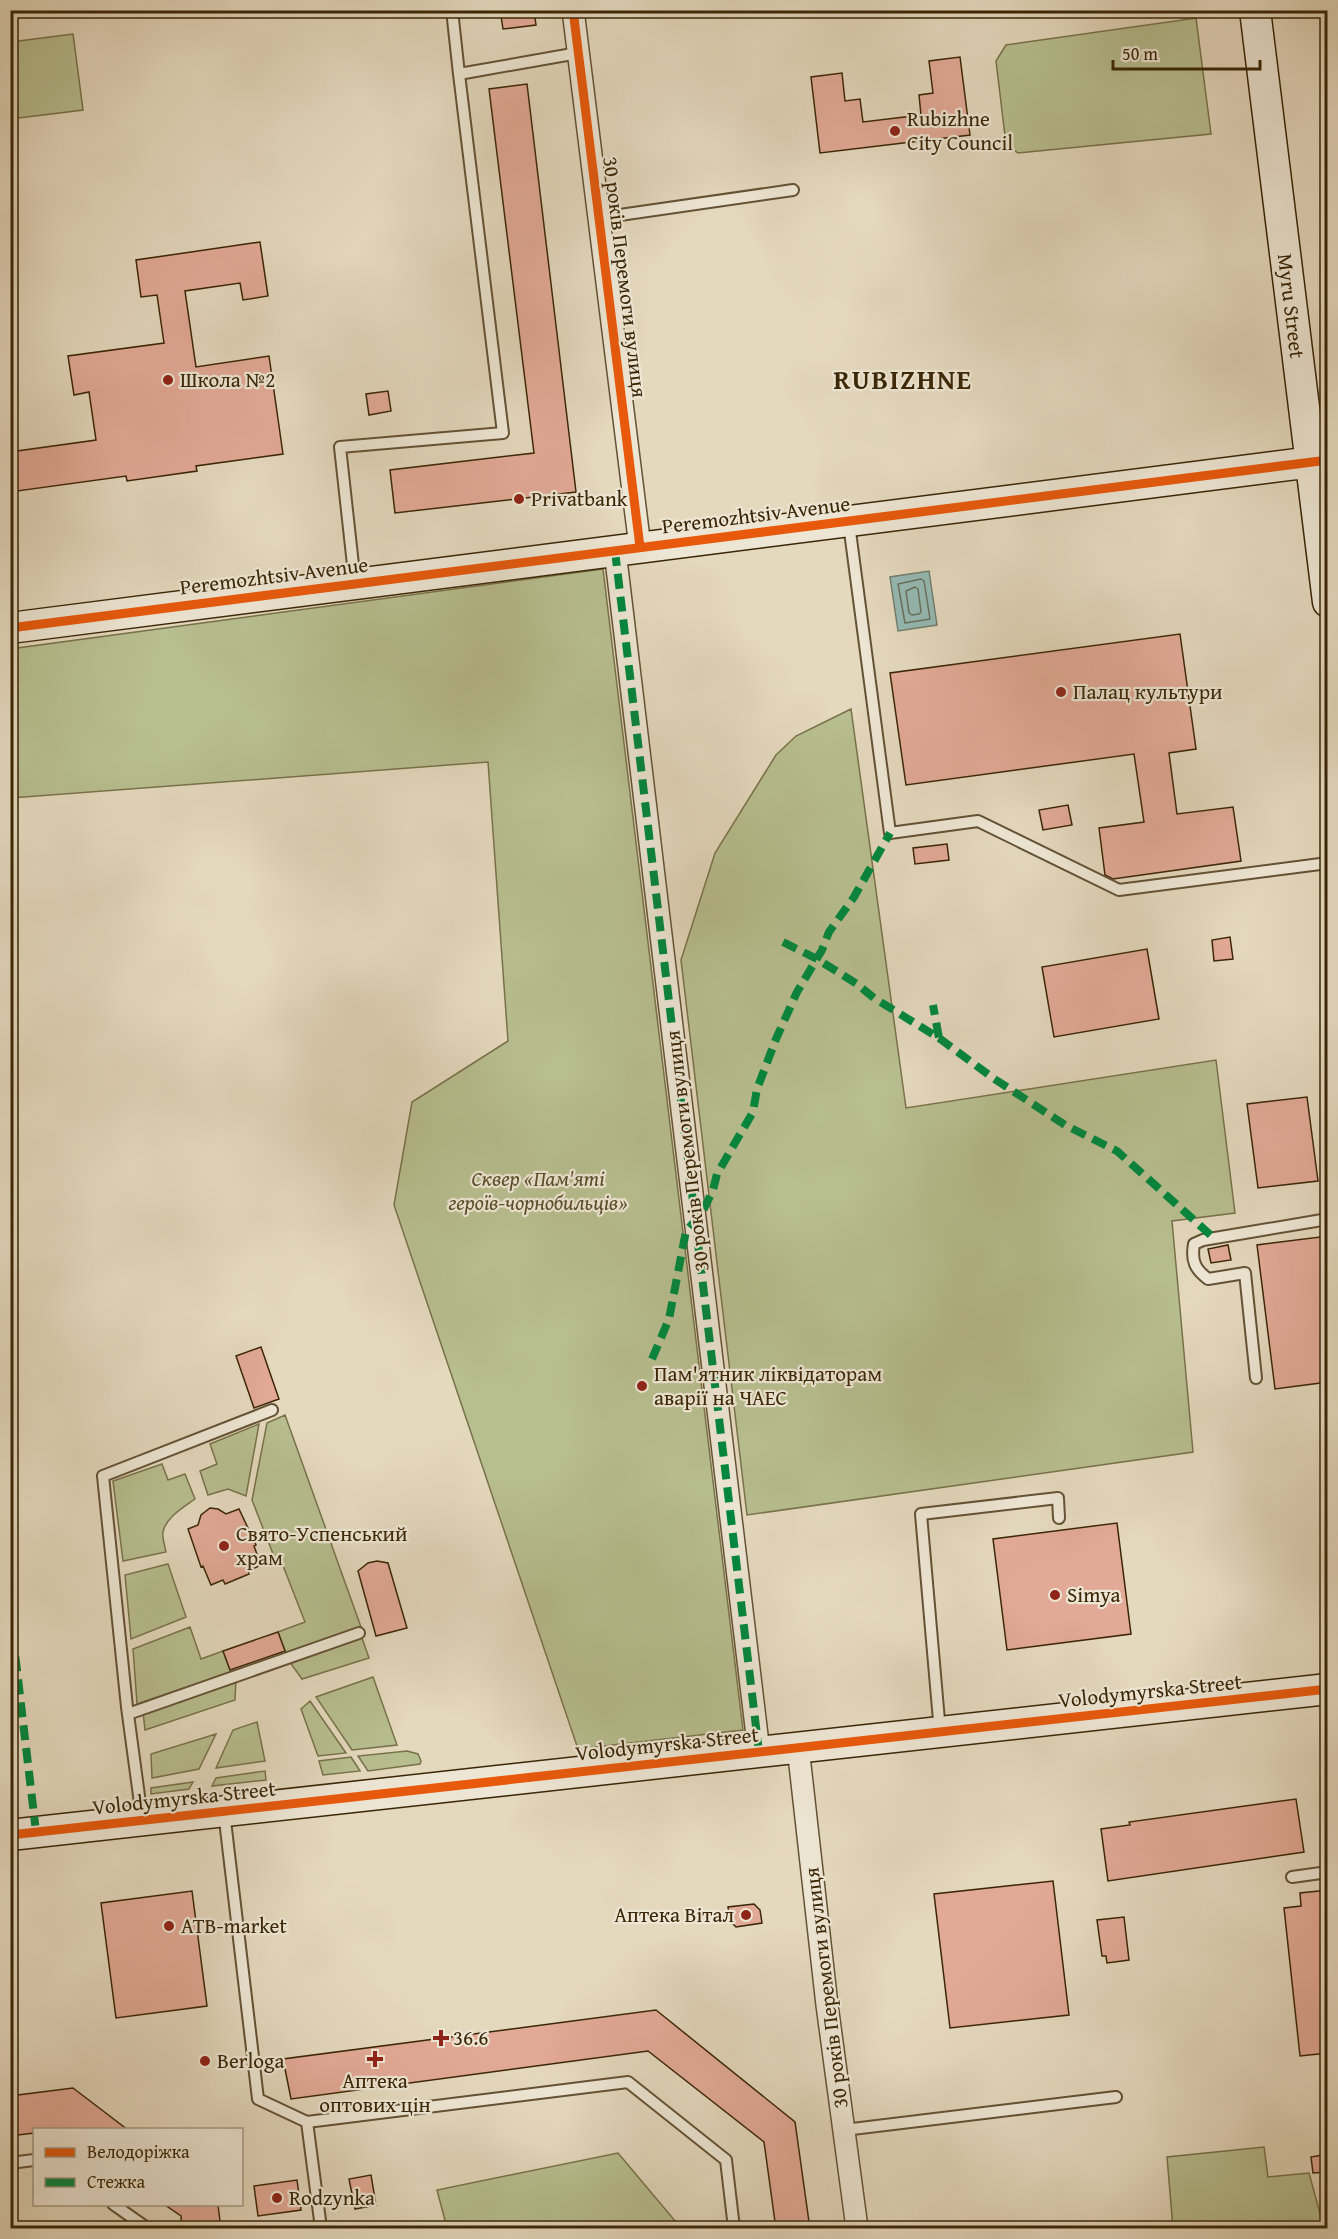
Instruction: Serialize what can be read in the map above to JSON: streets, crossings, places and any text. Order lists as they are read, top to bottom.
{
  "streets": {
    "street": [
      "30 років Перемоги вулиця",
      "Myru Street",
      "Peremozhtsiv Avenue",
      "Volodymyrska Street"
    ]
  },
  "crossings": [
    ["30 років Перемоги вулиця", "Peremozhtsiv Avenue"],
    ["30 років Перемоги вулиця", "Volodymyrska Street"],
    ["Myru Street", "Peremozhtsiv Avenue"]
  ],
  "districts": ["RUBIZHNE"],
  "parks": ["Сквер «Пам'яті героїв-чорнобильців»"],
  "places": {
    "other": [
      "Rubizhne City Council",
      "Школа №2",
      "Privatbank",
      "Палац культури",
      "Пам'ятник ліквідаторам аварії на ЧАЕС",
      "Свято-Успенський храм",
      "Simya",
      "Аптека Вітал",
      "ATB-market",
      "Berloga",
      "Rodzynka"
    ],
    "health": ["36.6", "Аптека оптових цін"]
  },
  "legend": ["Велодоріжка", "Стежка"],
  "scale_bar": "50 m"
}
